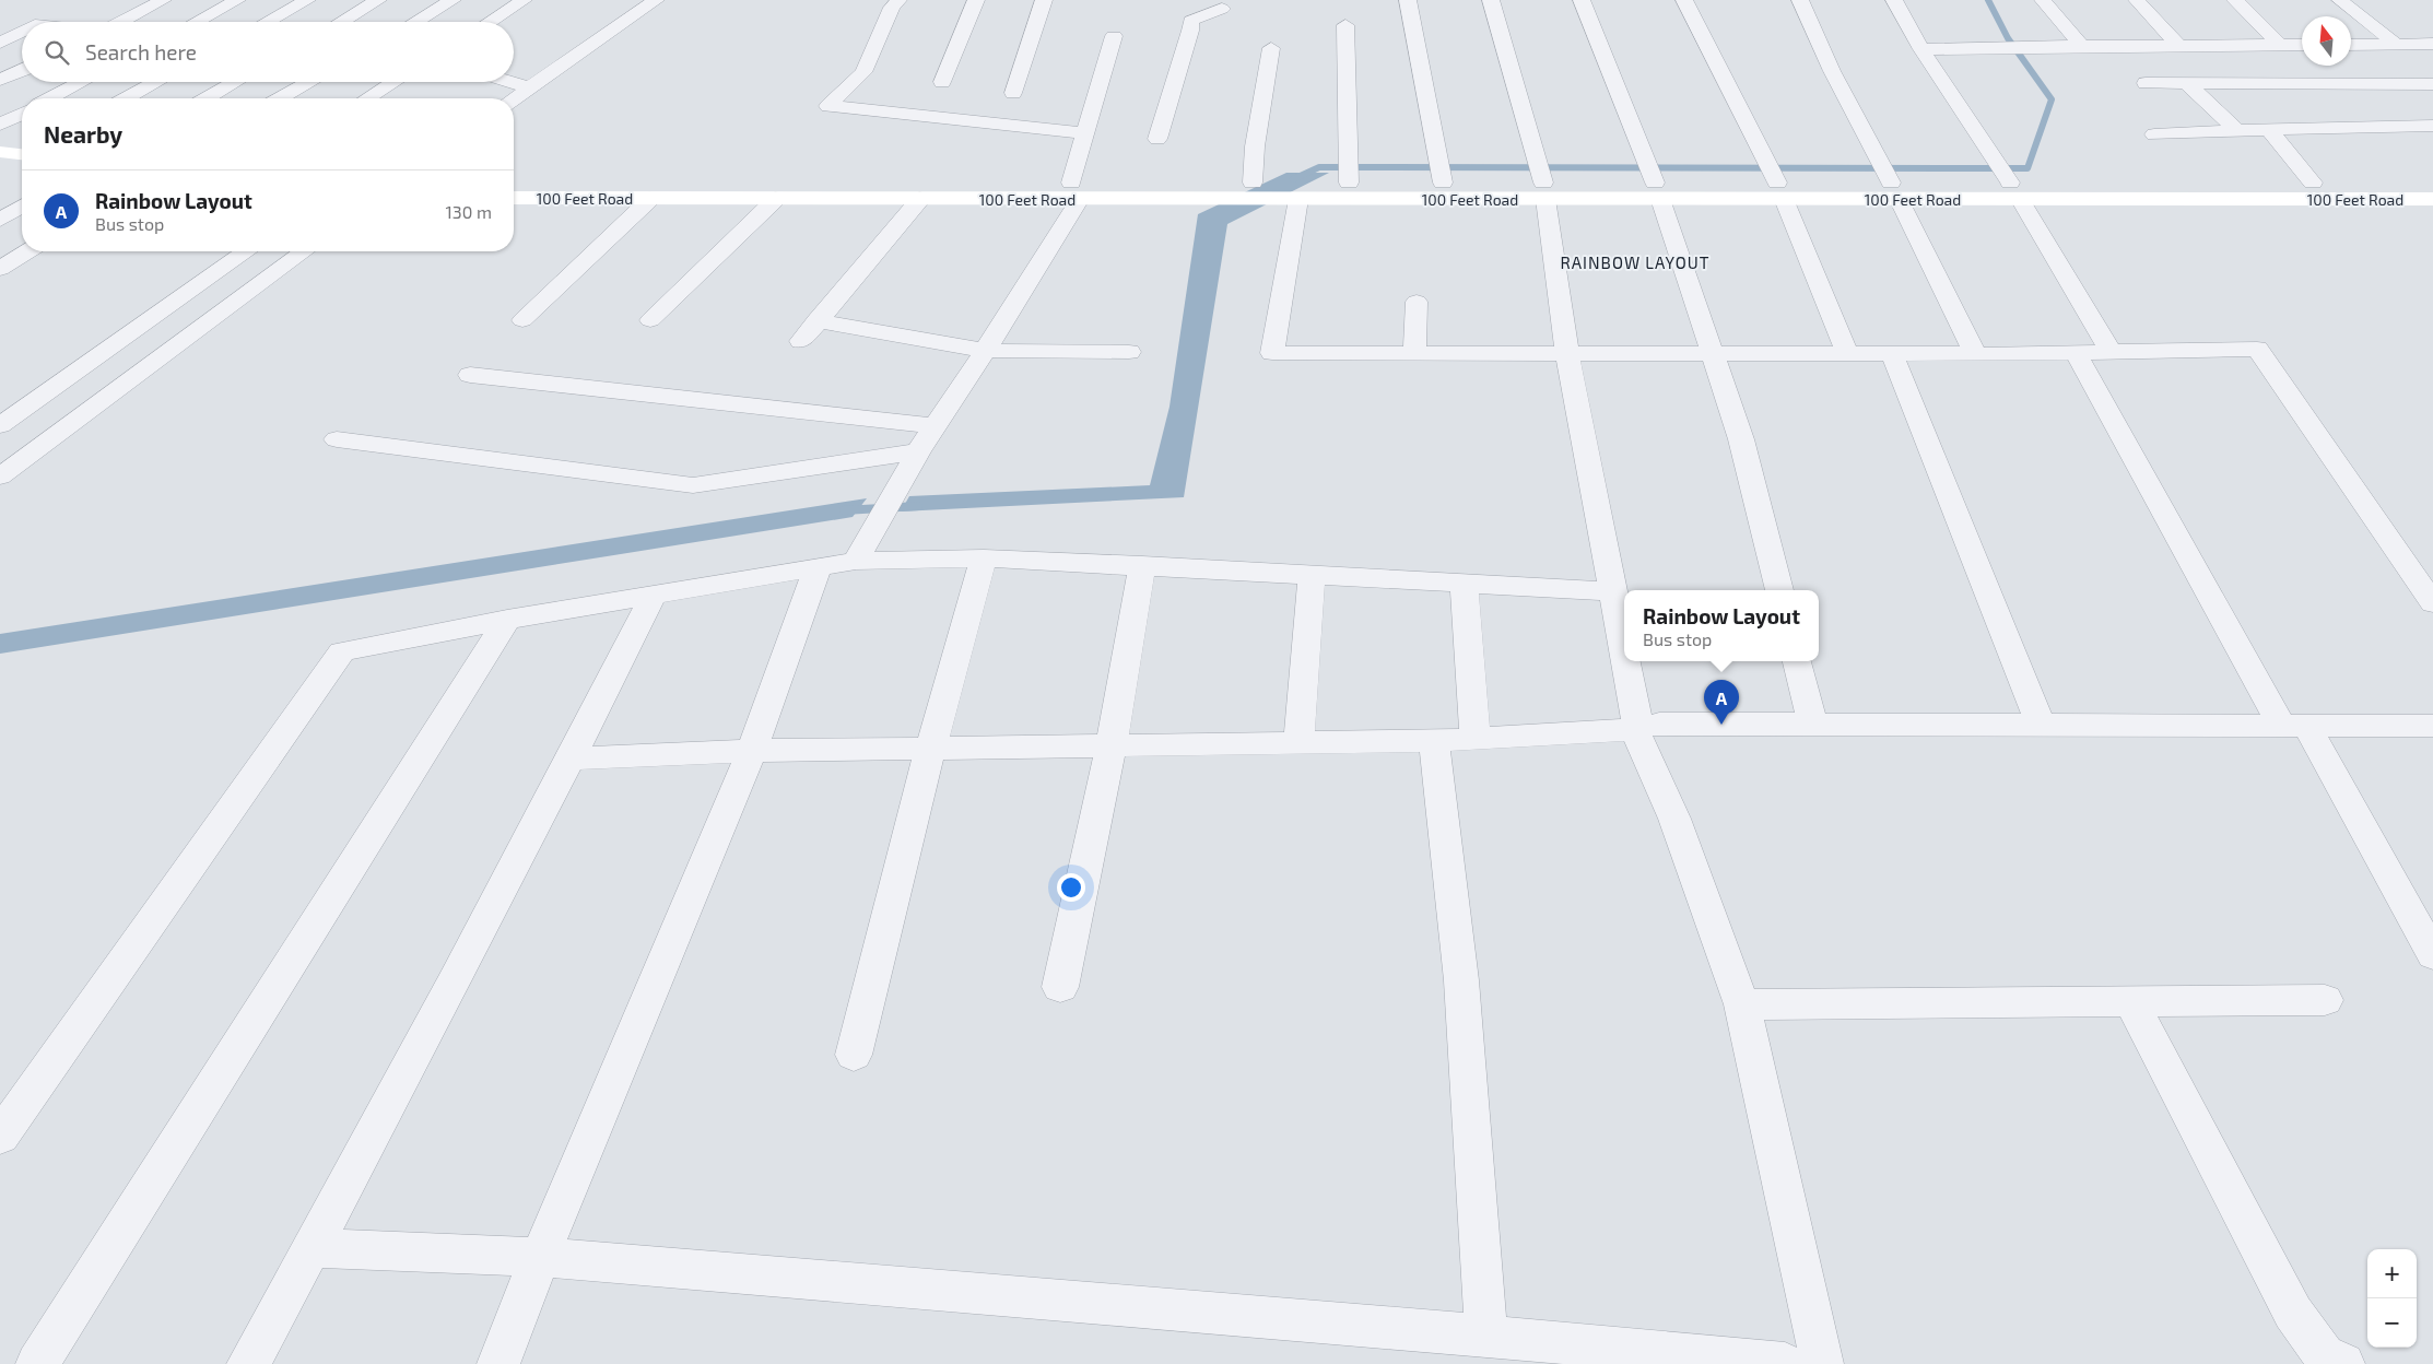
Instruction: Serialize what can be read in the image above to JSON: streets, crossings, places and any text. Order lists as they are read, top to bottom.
{
  "streets": {
    "main road": ["100 Feet Road"]
  },
  "districts": ["RAINBOW LAYOUT"],
  "north": "top",
  "page": {
    "search": "Search here",
    "heading": "Nearby",
    "list": [
      {
        "mark": "A",
        "name": "Rainbow Layout",
        "note": "Bus stop",
        "value": "130 m"
      }
    ],
    "popup": ["Rainbow Layout", "Bus stop"],
    "pins": "A",
    "map_buttons": ["+", "−"]
  }
}
